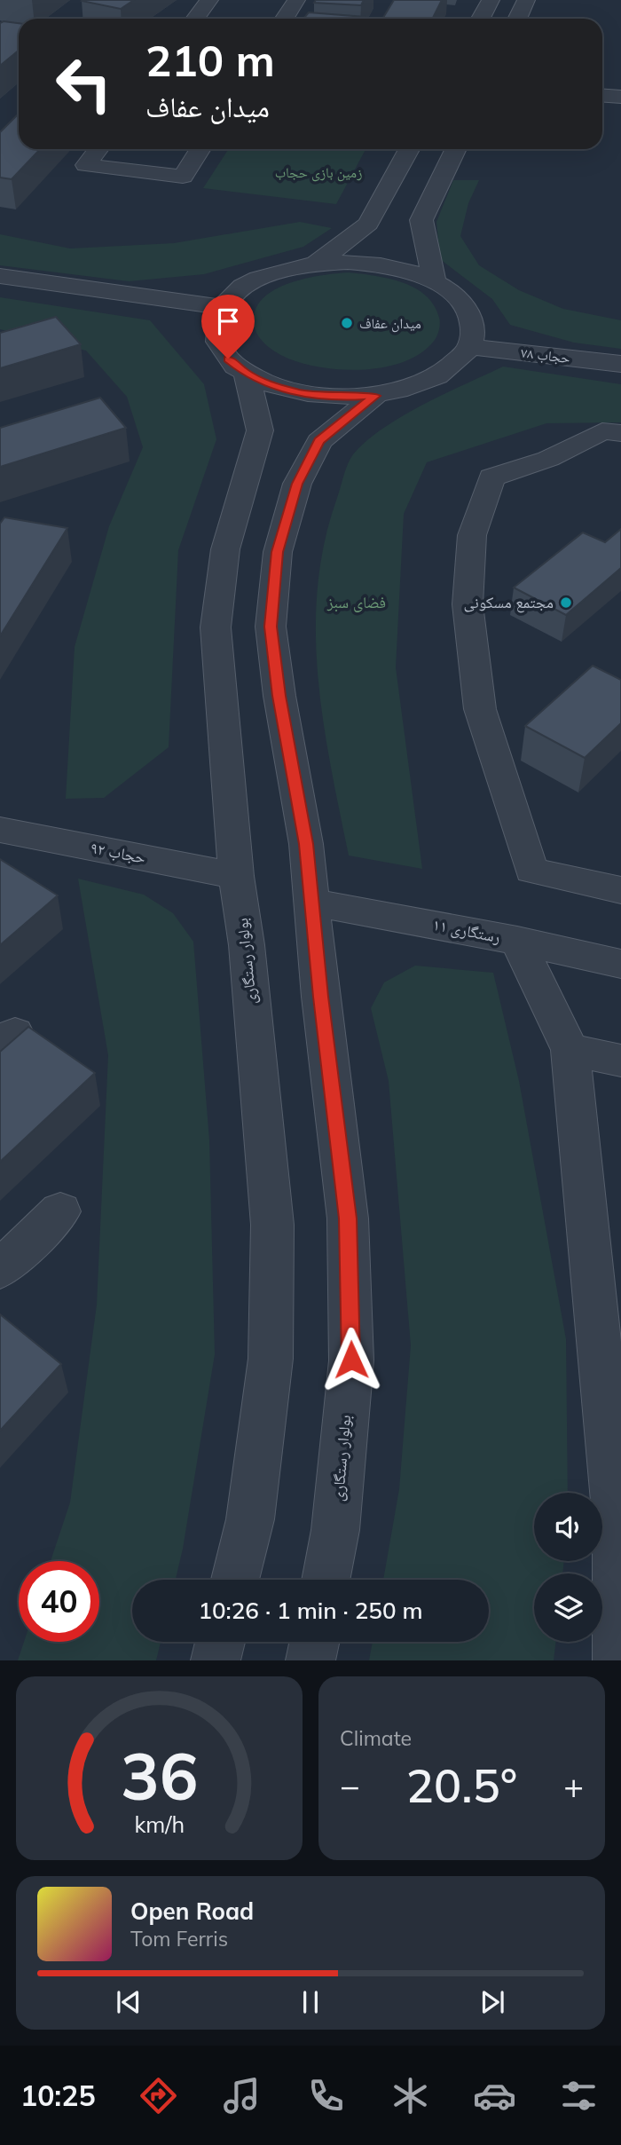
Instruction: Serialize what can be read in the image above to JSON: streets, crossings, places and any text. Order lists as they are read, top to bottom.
{
  "streets": {
    "street": [
      "حجاب ۷۸",
      "حجاب ۹۲",
      "رستگاری ۱۱",
      "بولوار رستگاری"
    ]
  },
  "crossings": [
    ["حجاب ۹۲", "بولوار رستگاری"],
    ["رستگاری ۱۱", "بولوار رستگاری"]
  ],
  "parks": ["زمین بازی حجاب", "فضای سبز"],
  "places": ["میدان عفاف", "مجتمع مسکونی"],
  "page": {
    "turn": ["210 m", "میدان عفاف"],
    "limit": "40",
    "trip": "10:26 · 1 min · 250 m",
    "tile": "Climate",
    "heat": ["−", "20.5°", "+"],
    "song": ["Open Road", "Tom Ferris"],
    "tabs": "10:25",
    "gauge": ["36", "km/h"]
  }
}
